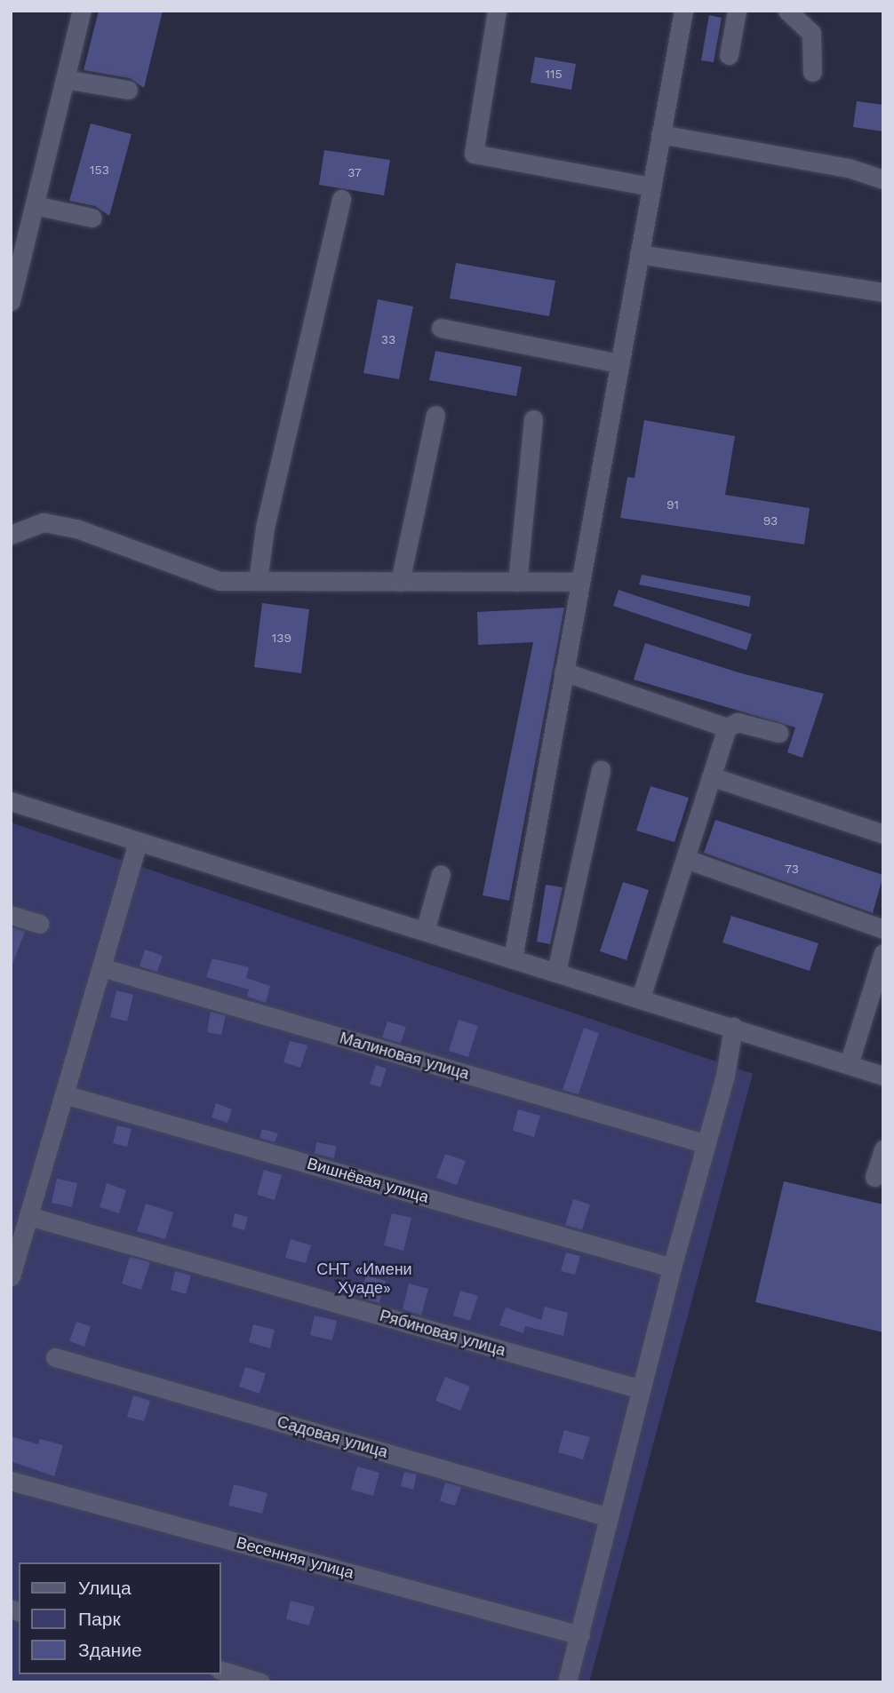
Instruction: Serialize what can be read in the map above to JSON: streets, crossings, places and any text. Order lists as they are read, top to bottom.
{
  "streets": {
    "street": [
      "Малиновая улица",
      "Вишнёвая улица",
      "Рябиновая улица",
      "Садовая улица",
      "Весенняя улица"
    ]
  },
  "parks": ["СНТ «Имени Хуаде»"],
  "house_numbers": [
    "115",
    "153",
    "37",
    "33",
    "91",
    "93",
    "139",
    "73"
  ],
  "legend": ["Улица", "Парк", "Здание"]
}
